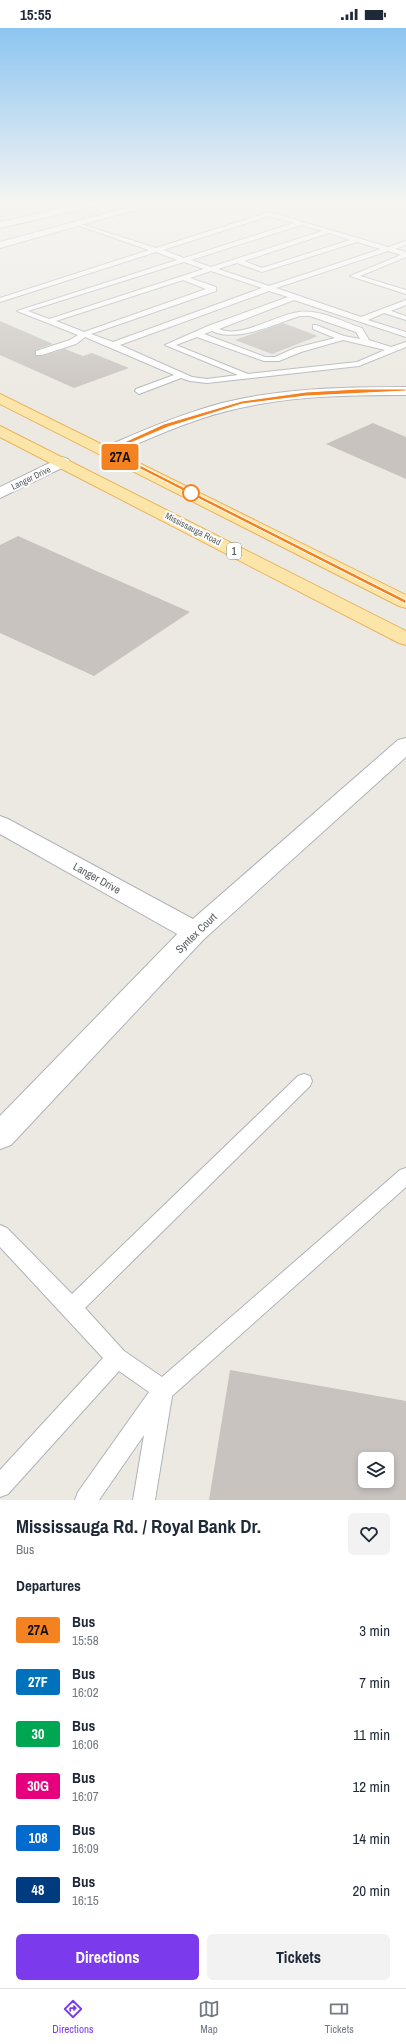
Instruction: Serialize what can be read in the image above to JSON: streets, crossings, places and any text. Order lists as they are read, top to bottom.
{
  "streets": {
    "main road": ["Mississauga Road", "1"],
    "street": ["Langer Drive", "Syntex Court"]
  },
  "crossings": [
    ["Langer Drive", "Mississauga Road"],
    ["Langer Drive", "Syntex Court"]
  ],
  "lines": ["bus line 27A"],
  "page": {
    "status": "15:55",
    "on_map": "27A",
    "heading": [
      ["Mississauga Rd. / Royal Bank Dr.", "Bus"],
      "Departures"
    ],
    "list": [
      {
        "mark": "27A",
        "name": "Bus",
        "note": "15:58",
        "value": "3 min"
      },
      {
        "mark": "27F",
        "name": "Bus",
        "note": "16:02",
        "value": "7 min"
      },
      {
        "mark": "30",
        "name": "Bus",
        "note": "16:06",
        "value": "11 min"
      },
      {
        "mark": "30G",
        "name": "Bus",
        "note": "16:07",
        "value": "12 min"
      },
      {
        "mark": "108",
        "name": "Bus",
        "note": "16:09",
        "value": "14 min"
      },
      {
        "mark": "48",
        "name": "Bus",
        "note": "16:15",
        "value": "20 min"
      }
    ],
    "buttons": ["Directions", "Tickets"],
    "tabs": ["Directions", "Map", "Tickets"]
  }
}
